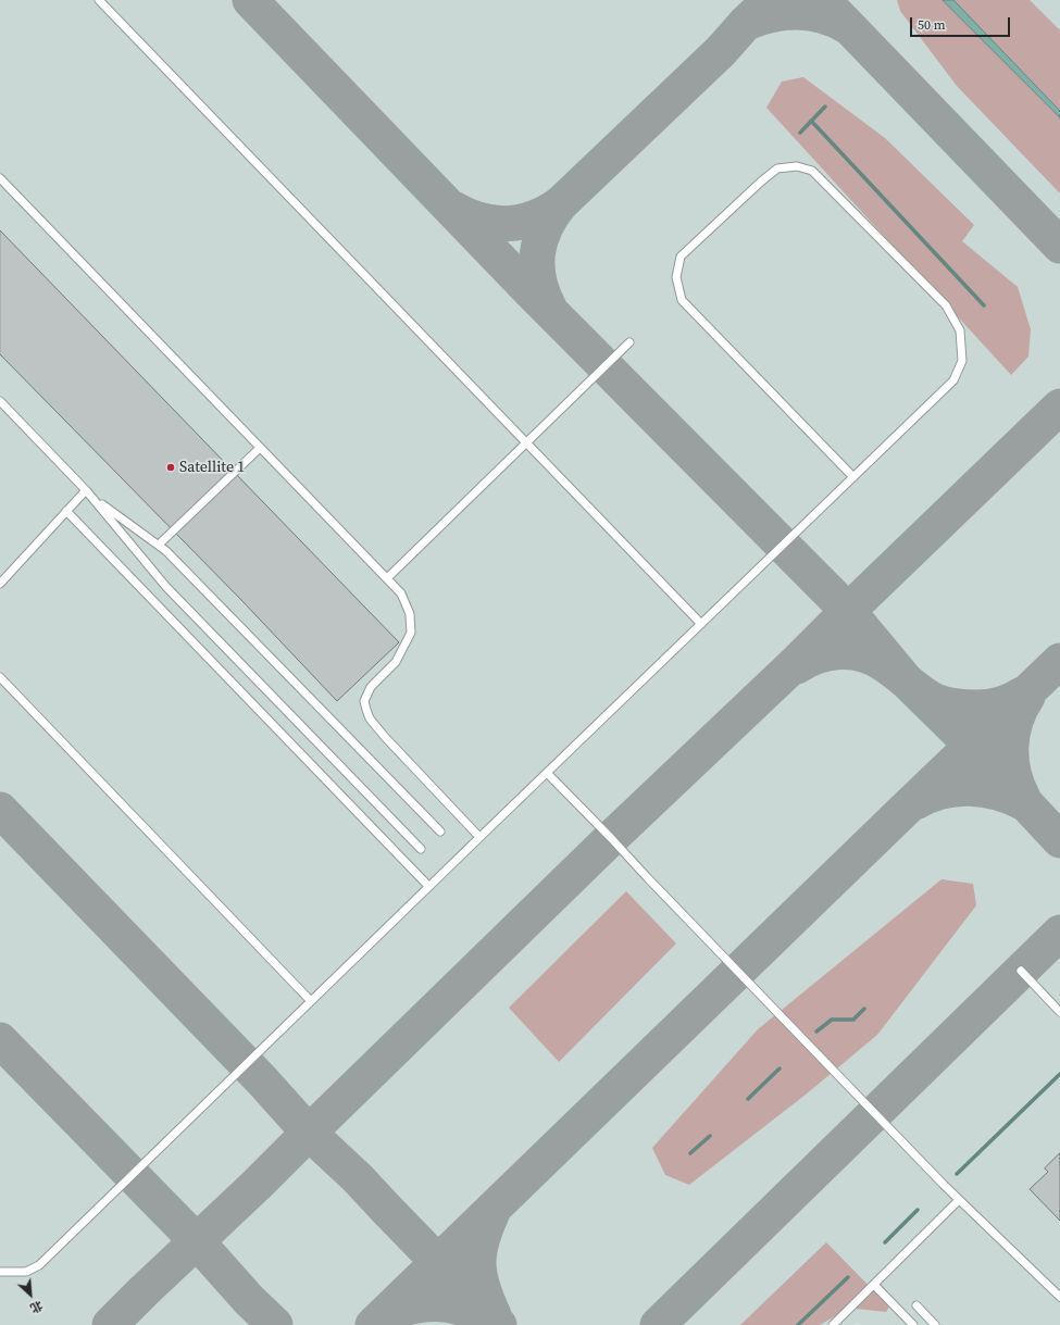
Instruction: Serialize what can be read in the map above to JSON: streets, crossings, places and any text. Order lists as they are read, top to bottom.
{
  "places": ["Satellite 1"],
  "scale_bar": "50 m",
  "north": "bottom right"
}
